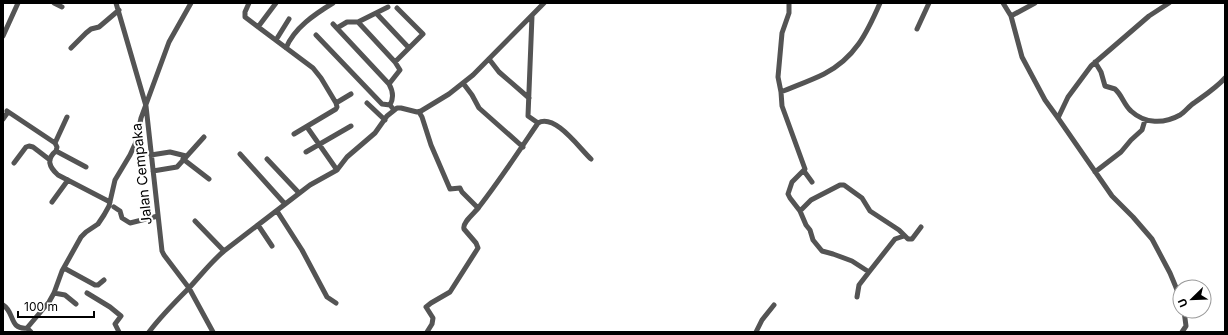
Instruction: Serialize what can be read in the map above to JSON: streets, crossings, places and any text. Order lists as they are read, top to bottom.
{
  "streets": {
    "street": ["Jalan Cempaka"]
  },
  "scale_bar": "100 m",
  "north": "bottom left"
}
